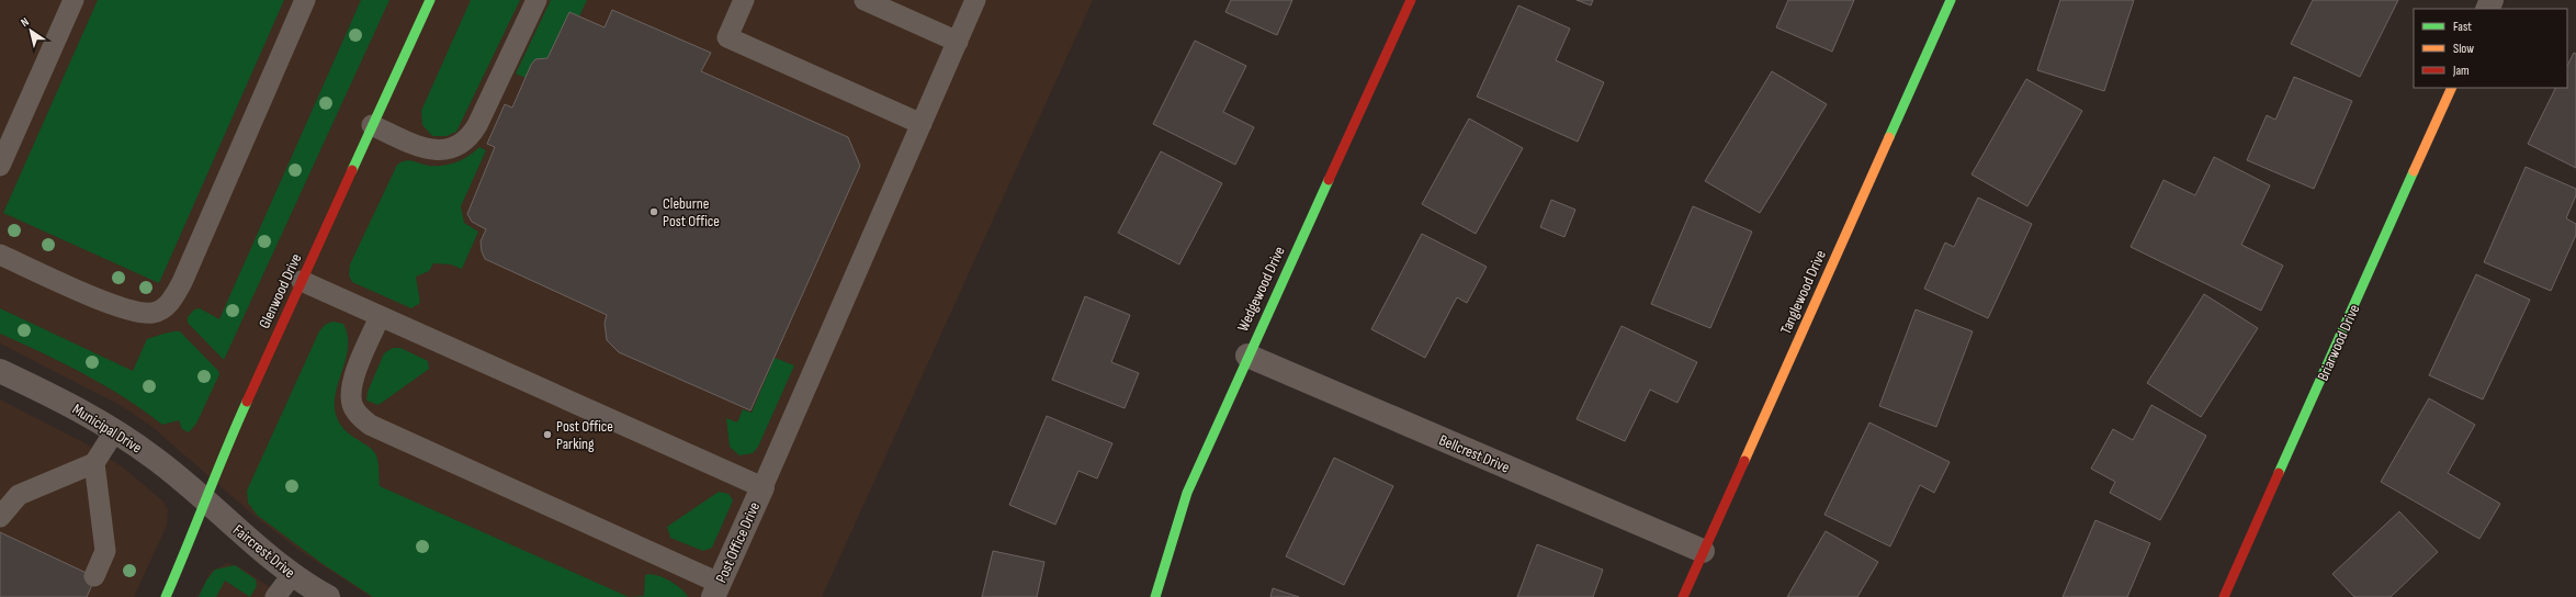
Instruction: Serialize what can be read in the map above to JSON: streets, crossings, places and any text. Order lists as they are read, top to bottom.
{
  "streets": {
    "street": [
      "Wedgewood Drive",
      "Glenwood Drive",
      "Tanglewood Drive",
      "Briarwood Drive",
      "Municipal Drive",
      "Bellcrest Drive",
      "Post Office Drive",
      "Faircrest Drive"
    ]
  },
  "crossings": [
    ["Wedgewood Drive", "Bellcrest Drive"],
    ["Glenwood Drive", "Municipal Drive"],
    ["Glenwood Drive", "Faircrest Drive"],
    ["Tanglewood Drive", "Bellcrest Drive"],
    ["Municipal Drive", "Faircrest Drive"]
  ],
  "places": ["Cleburne Post Office", "Post Office Parking"],
  "legend": ["Fast", "Slow", "Jam"],
  "north": "top left"
}
